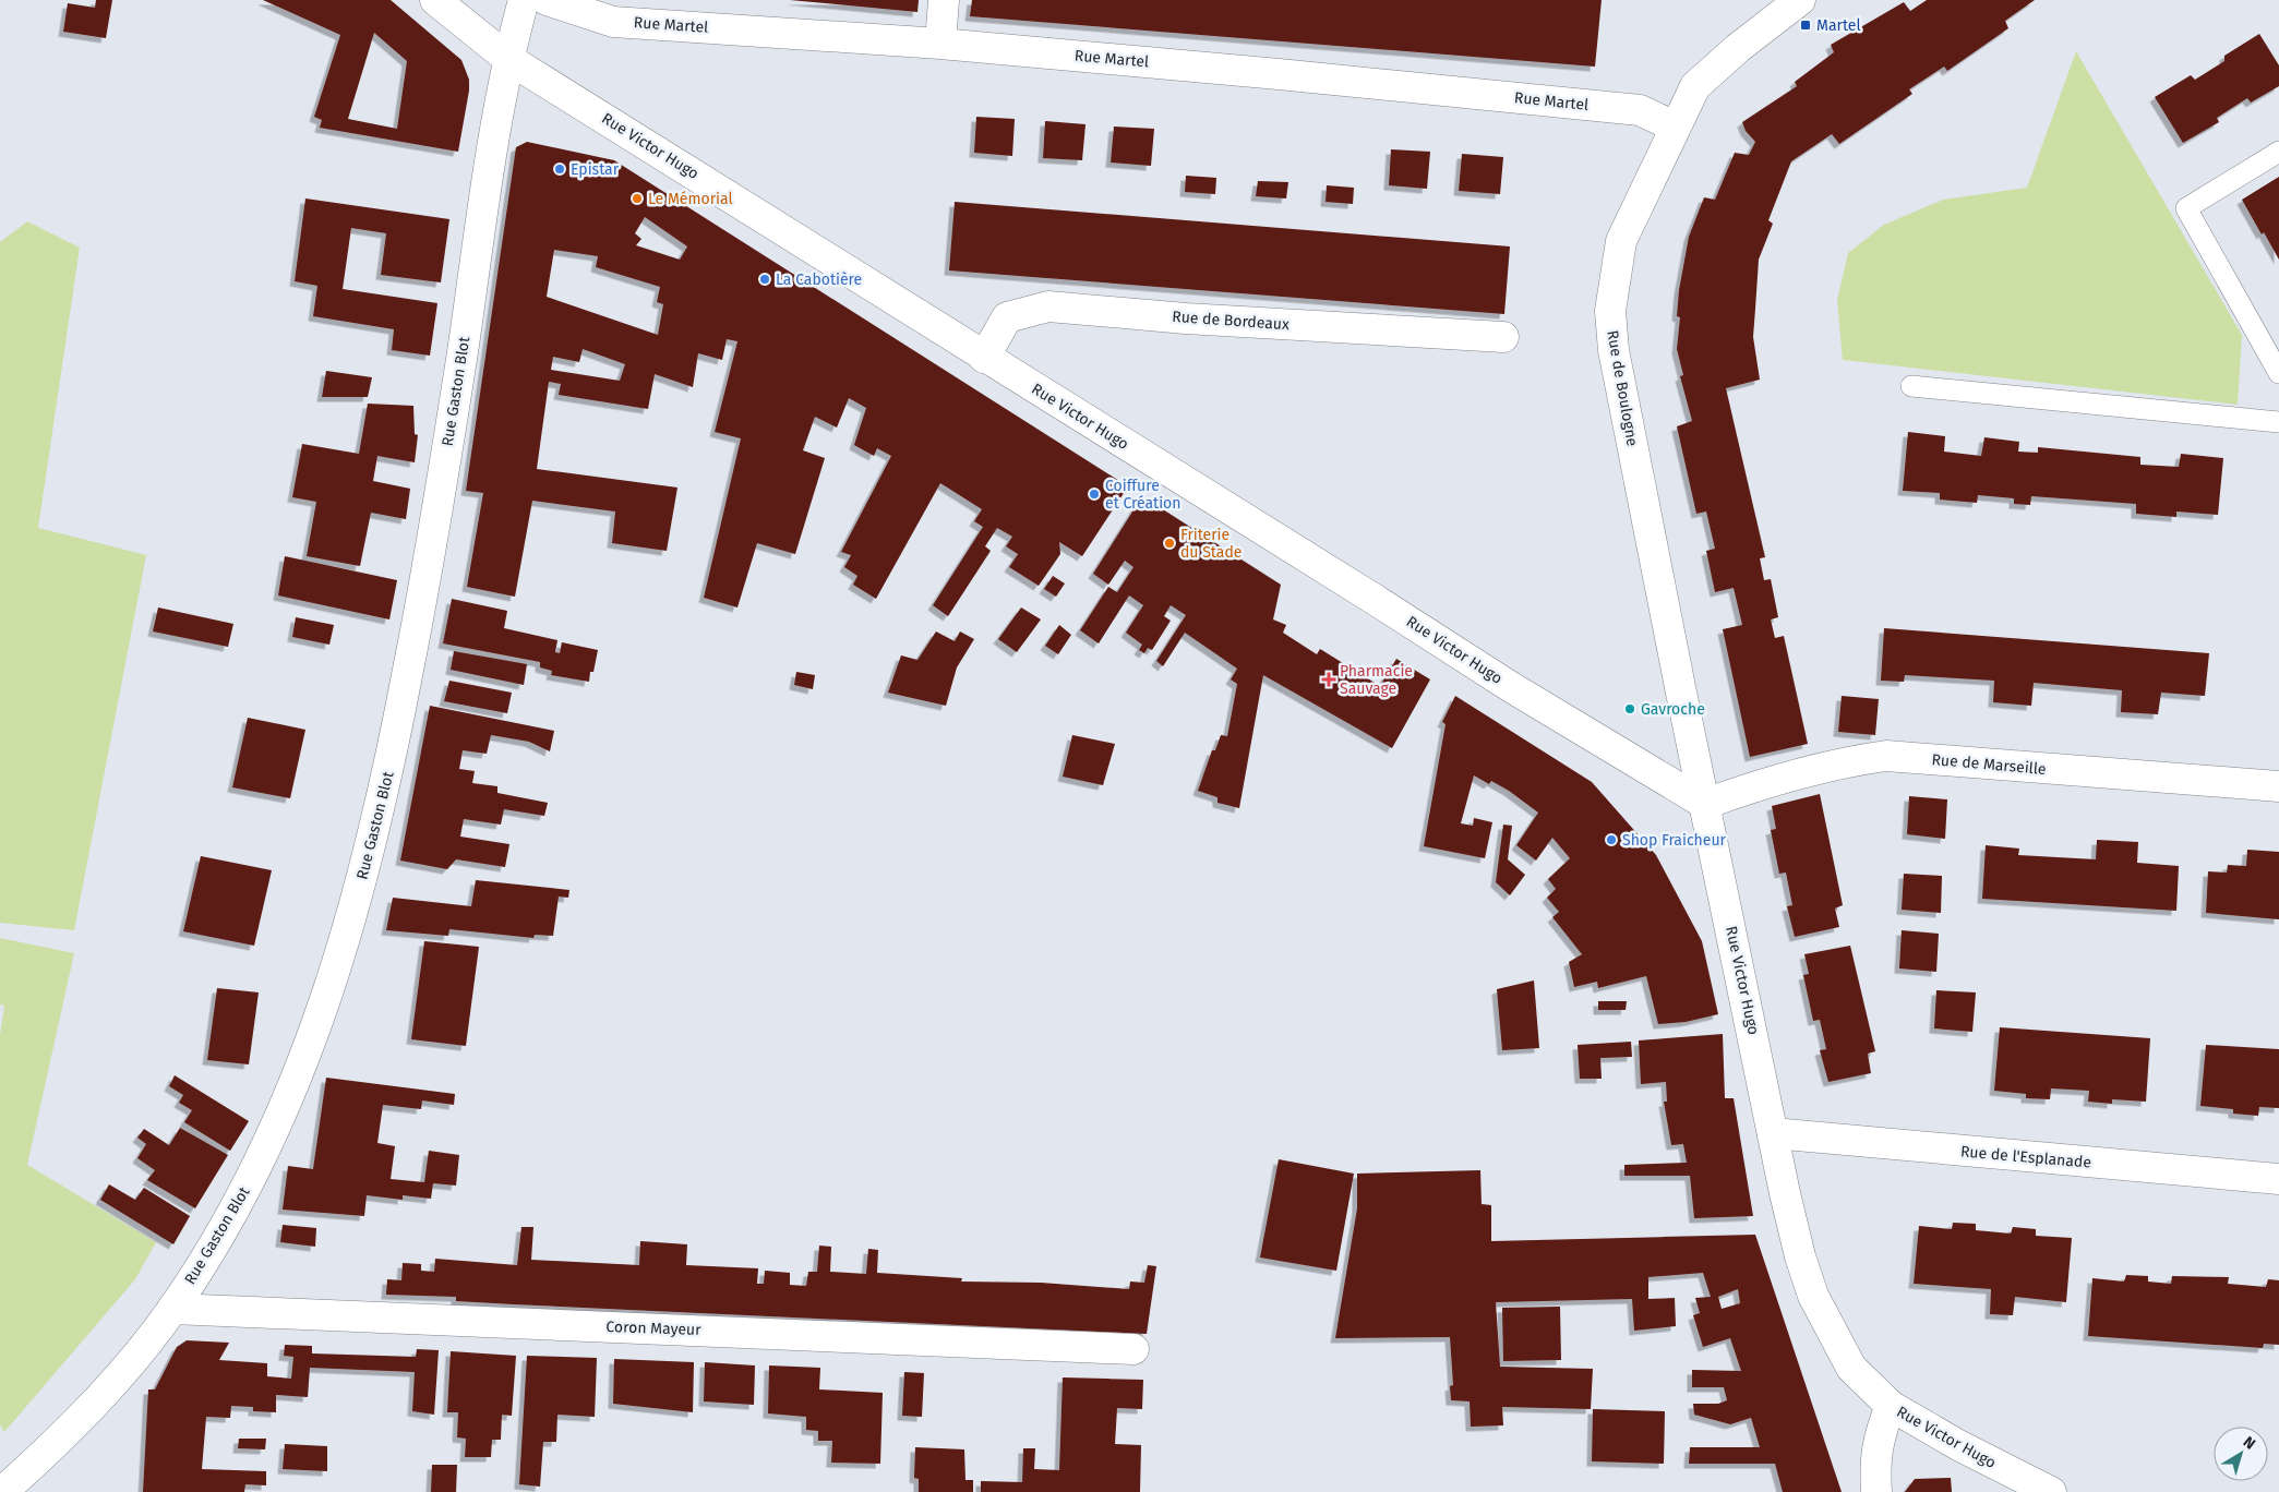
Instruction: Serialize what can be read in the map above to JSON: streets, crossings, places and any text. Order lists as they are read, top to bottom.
{
  "streets": {
    "street": [
      "Rue Martel",
      "Rue Victor Hugo",
      "Rue de Bordeaux",
      "Rue de Boulogne",
      "Rue Gaston Blot",
      "Rue de Marseille",
      "Rue de l'Esplanade",
      "Coron Mayeur"
    ]
  },
  "crossings": [
    ["Rue Martel", "Rue de Boulogne"],
    ["Rue Victor Hugo", "Rue de Bordeaux"],
    ["Rue Victor Hugo", "Rue de Boulogne"],
    ["Rue Victor Hugo", "Rue Gaston Blot"],
    ["Rue Victor Hugo", "Rue de Marseille"],
    ["Rue Victor Hugo", "Rue de l'Esplanade"],
    ["Rue de Boulogne", "Rue de Marseille"],
    ["Rue Gaston Blot", "Coron Mayeur"]
  ],
  "places": {
    "transit": ["Martel"],
    "other": [
      "Epistar",
      "Le Mémorial",
      "La Cabotière",
      "Coiffure et Création",
      "Friterie du Stade",
      "Gavroche",
      "Shop Fraicheur"
    ],
    "health": ["Pharmacie Sauvage"]
  },
  "north": "top right"
}
